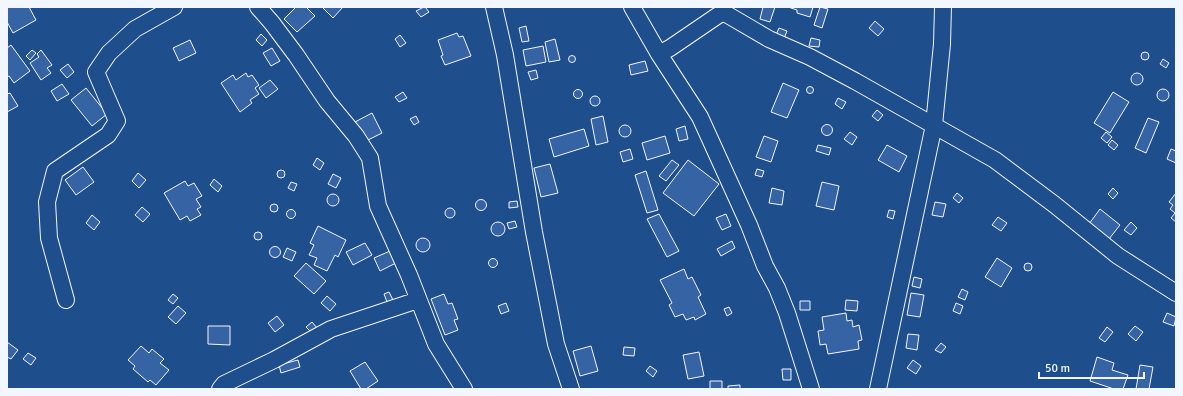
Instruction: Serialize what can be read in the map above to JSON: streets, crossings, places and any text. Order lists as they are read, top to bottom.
{
  "scale_bar": "50 m"
}
